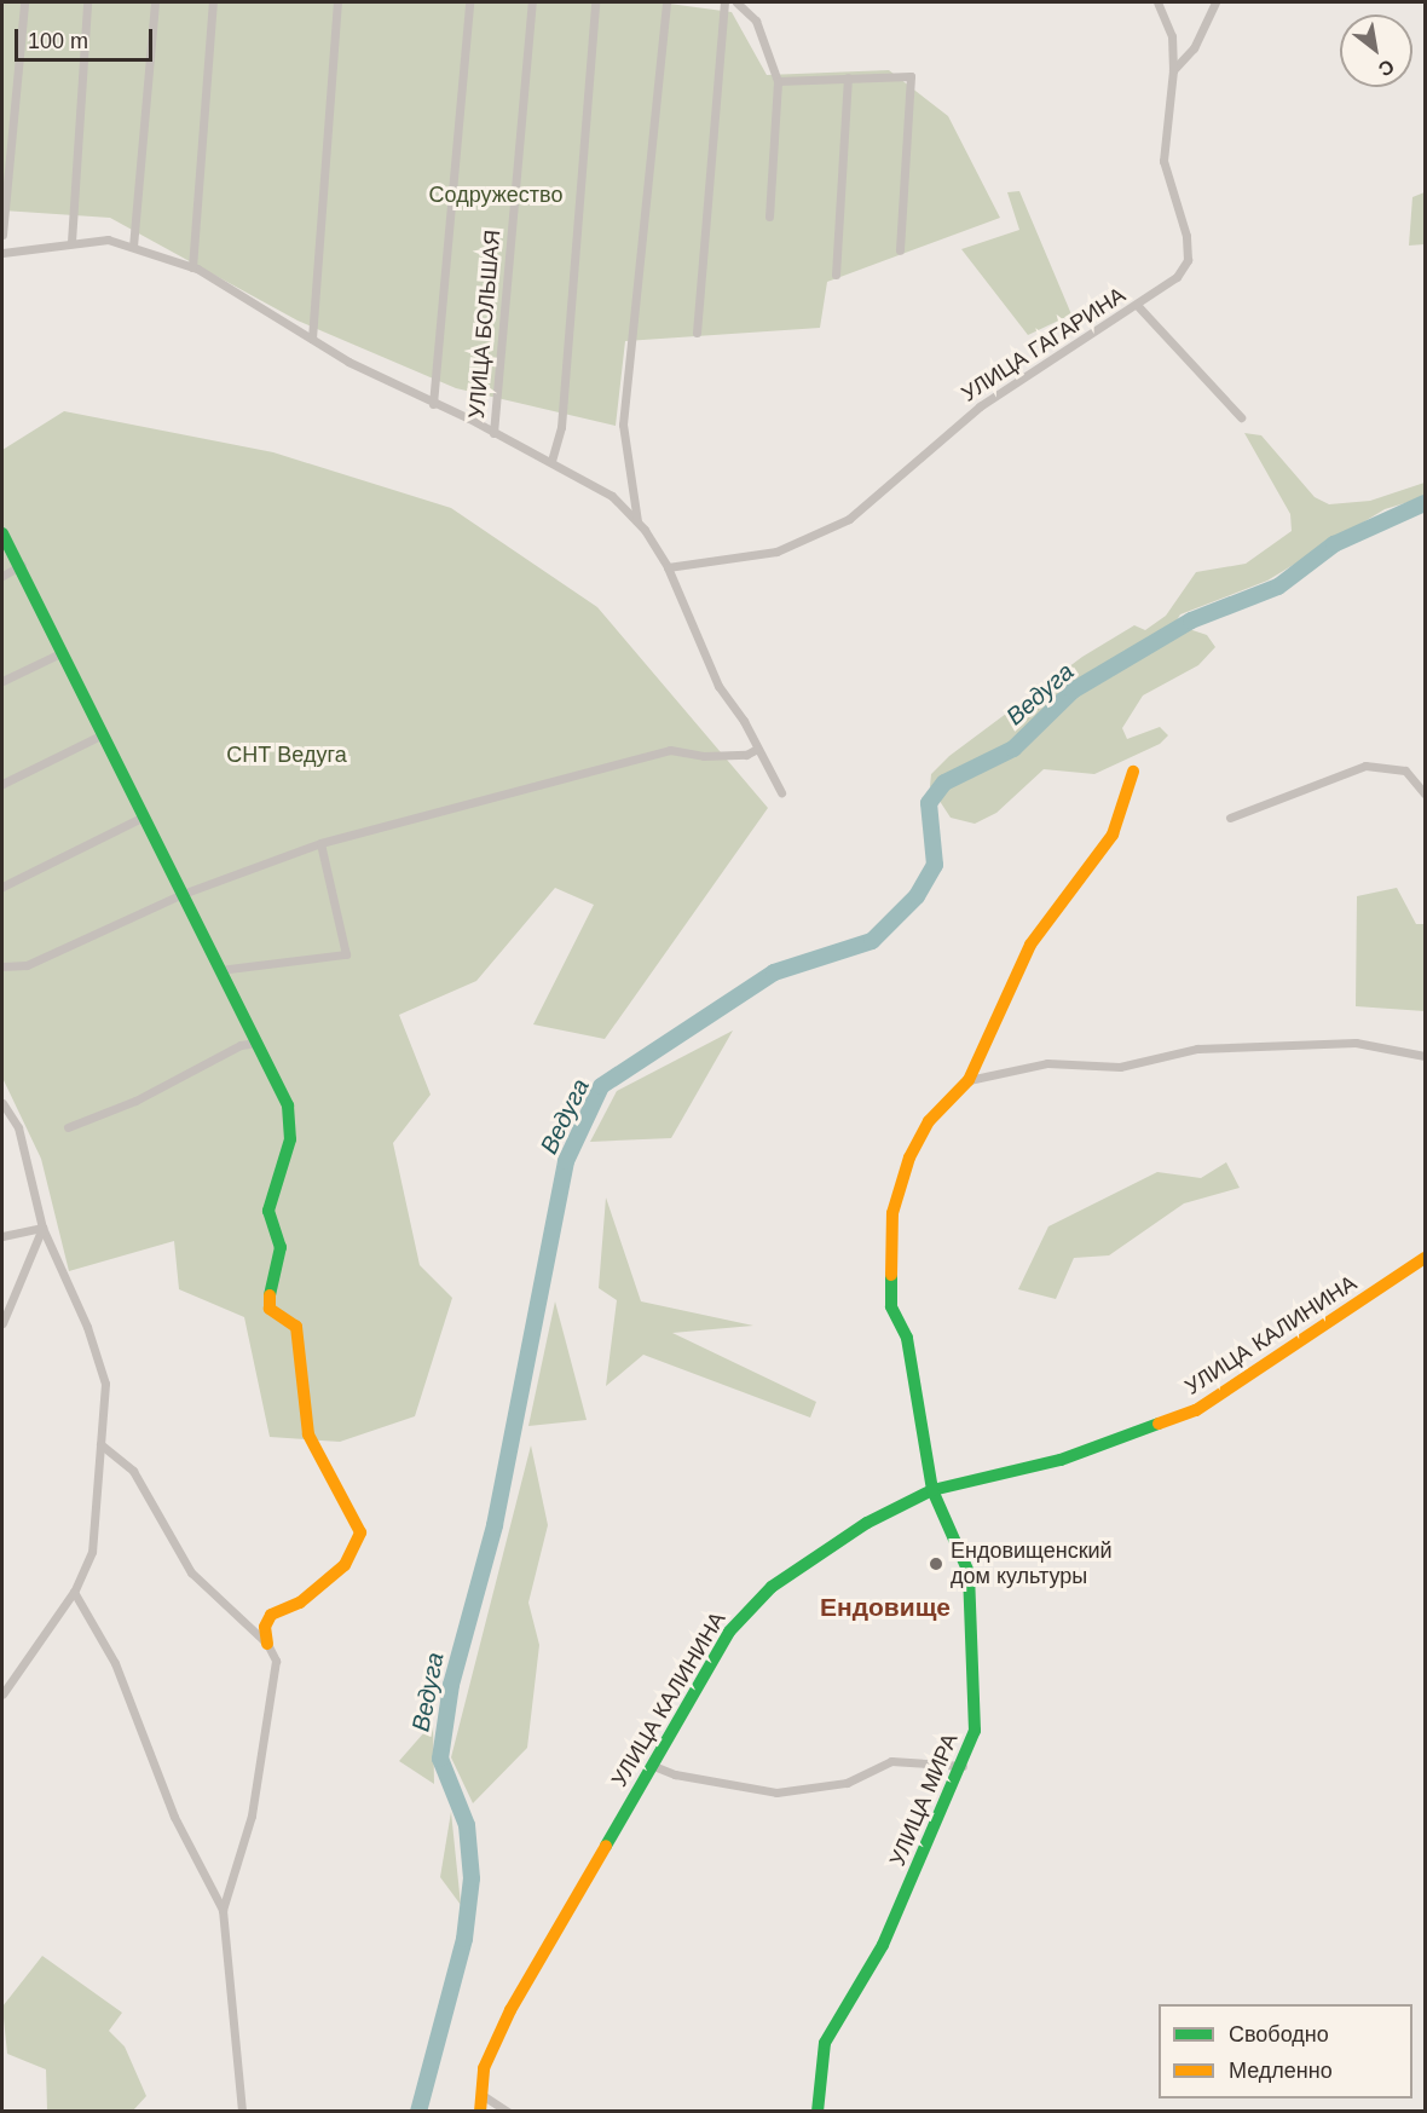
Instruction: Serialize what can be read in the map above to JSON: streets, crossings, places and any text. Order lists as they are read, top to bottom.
{
  "streets": {
    "street": [
      "УЛИЦА БОЛЬШАЯ",
      "УЛИЦА ГАГАРИНА",
      "УЛИЦА КАЛИНИНА",
      "УЛИЦА МИРА"
    ]
  },
  "crossings": [
    ["УЛИЦА КАЛИНИНА", "УЛИЦА МИРА"]
  ],
  "districts": ["Ендовище"],
  "water": ["Ведуга"],
  "parks": ["Содружество", "СНТ Ведуга"],
  "places": ["Ендовищенский дом культуры"],
  "legend": ["Свободно", "Медленно"],
  "scale_bar": "100 m",
  "north": "bottom right"
}
